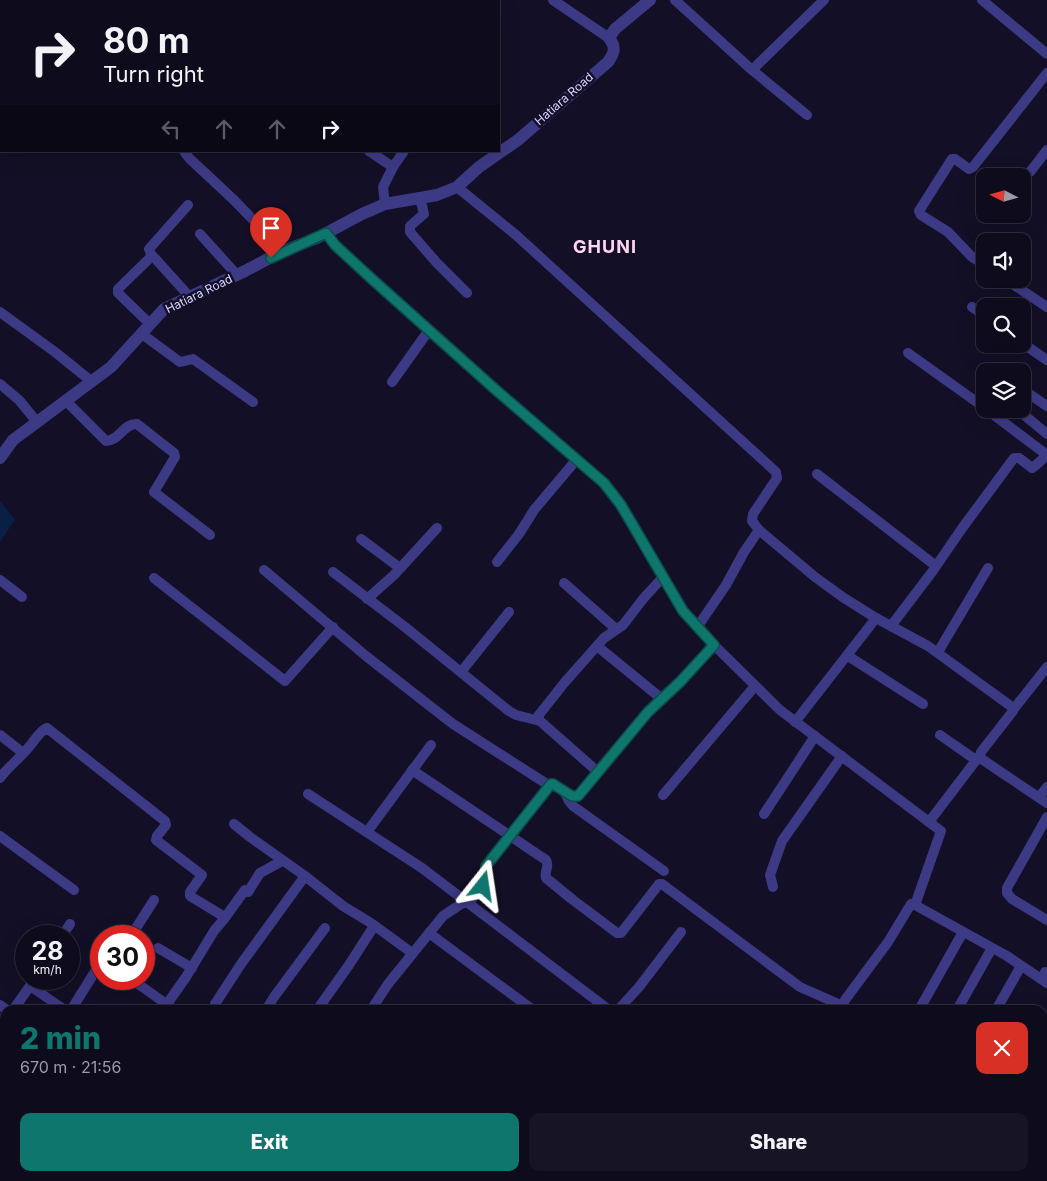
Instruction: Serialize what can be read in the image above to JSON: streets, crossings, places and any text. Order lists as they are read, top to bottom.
{
  "streets": {
    "street": ["Hatiara Road"]
  },
  "districts": ["GHUNI"],
  "north": "left",
  "page": {
    "turn": ["80 m", "Turn right"],
    "speed": "28 km/h",
    "limit": "30",
    "heading": ["2 min", "670 m · 21:56"],
    "buttons": ["Exit", "Share"]
  }
}
